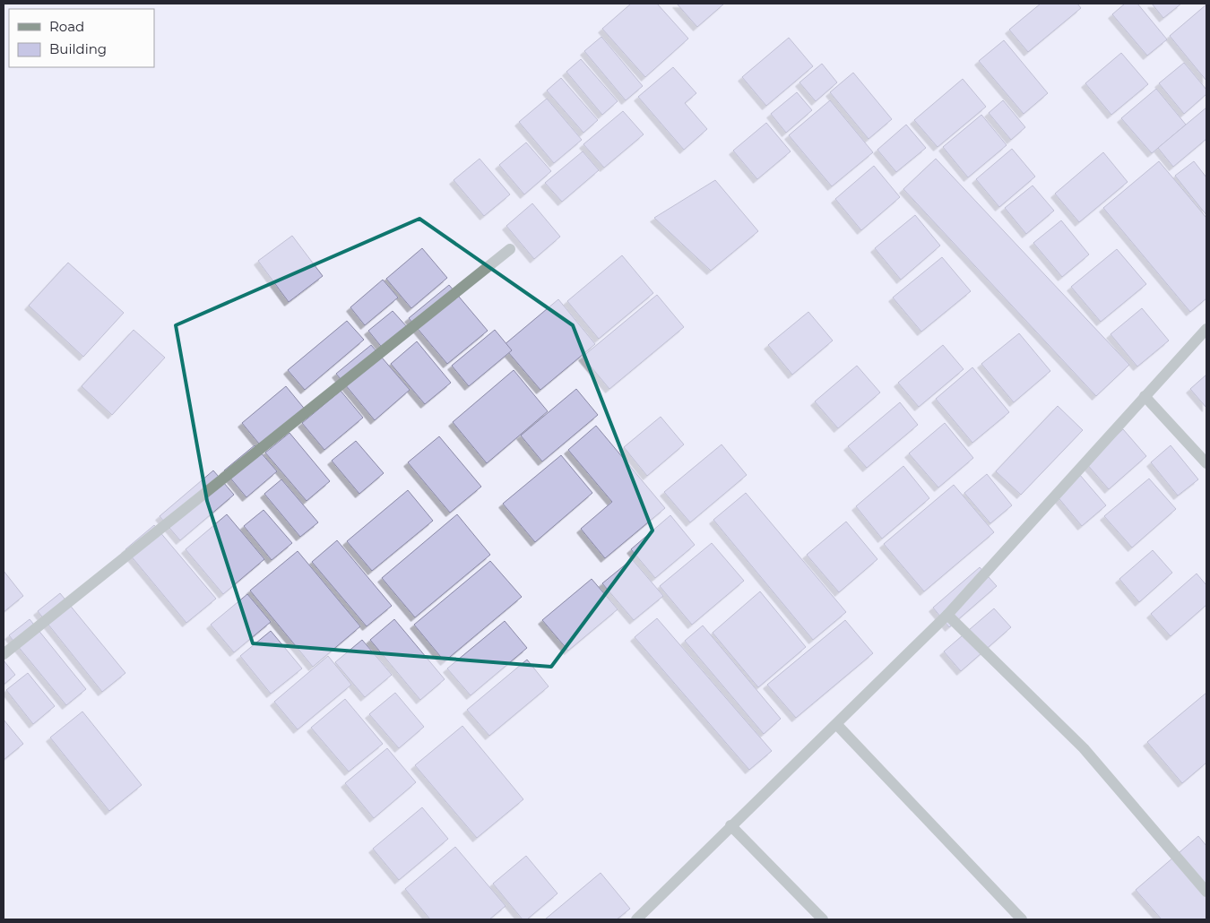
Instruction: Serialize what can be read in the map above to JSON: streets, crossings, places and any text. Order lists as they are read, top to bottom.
{
  "legend": ["Road", "Building"]
}
